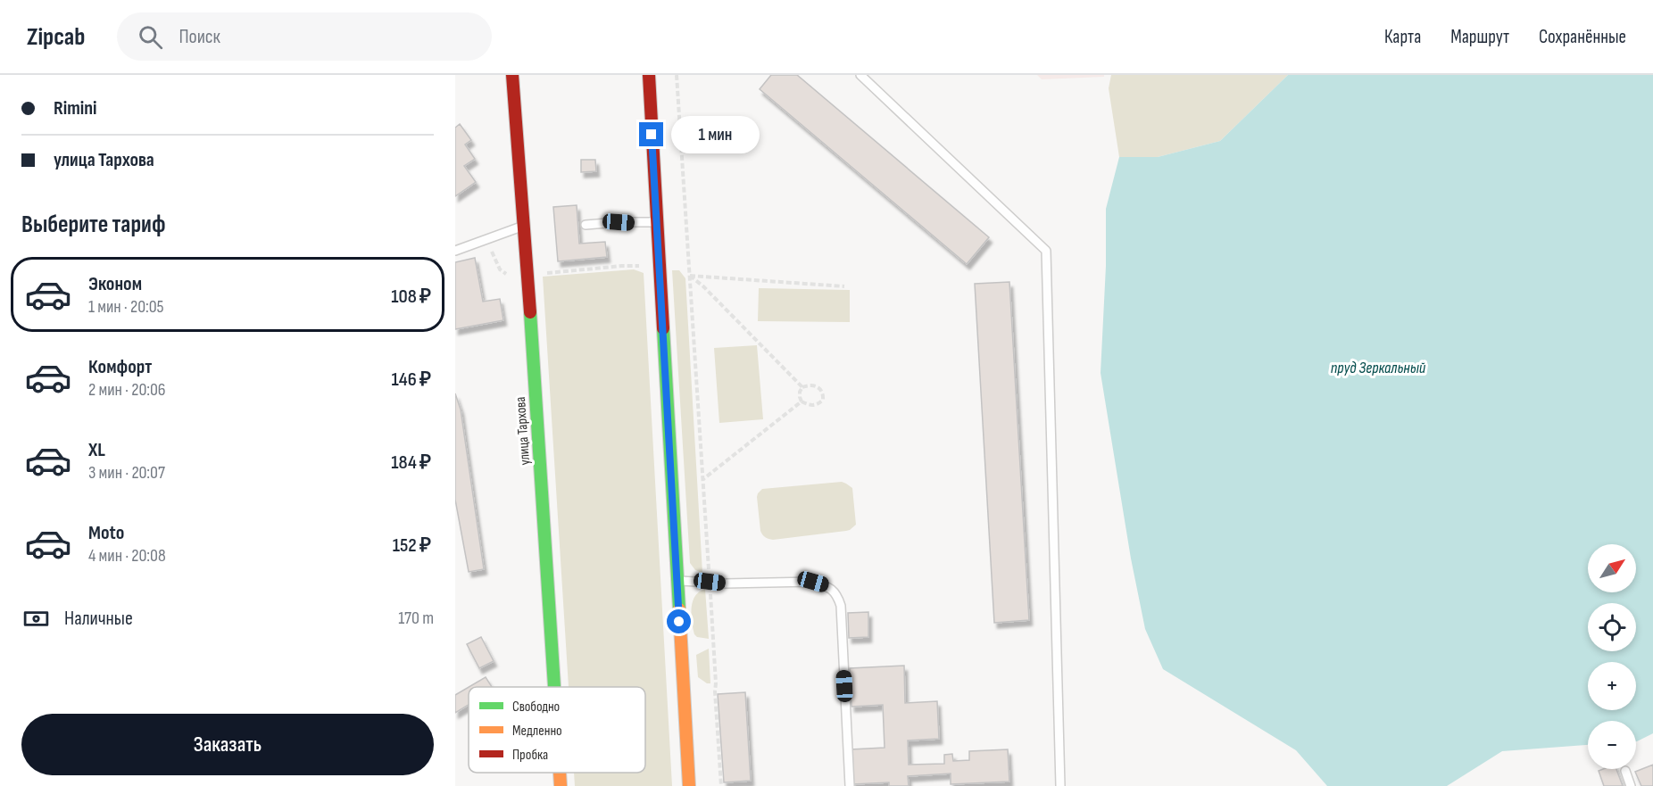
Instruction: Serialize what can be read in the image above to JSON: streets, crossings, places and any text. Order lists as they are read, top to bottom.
{
  "streets": {
    "main road": ["улица Тархова"]
  },
  "water": ["пруд Зеркальный"],
  "legend": ["Свободно", "Медленно", "Пробка"],
  "north": "top right",
  "page": {
    "header": "Zipcab",
    "search": "Поиск",
    "nav": ["Карта", "Маршрут", "Сохранённые"],
    "banner": ["Rimini", "улица Тархова"],
    "bubble": "1 мин",
    "heading": "Выберите тариф",
    "list": [
      {
        "name": "Эконом",
        "note": "1 мин · 20:05",
        "value": "108 ₽"
      },
      {
        "name": "Комфорт",
        "note": "2 мин · 20:06",
        "value": "146 ₽"
      },
      {
        "name": "XL",
        "note": "3 мин · 20:07",
        "value": "184 ₽"
      },
      {
        "name": "Moto",
        "note": "4 мин · 20:08",
        "value": "152 ₽"
      }
    ],
    "map_buttons": ["+", "−"],
    "pay": ["Наличные", "170 m"],
    "buttons": "Заказать"
  }
}
